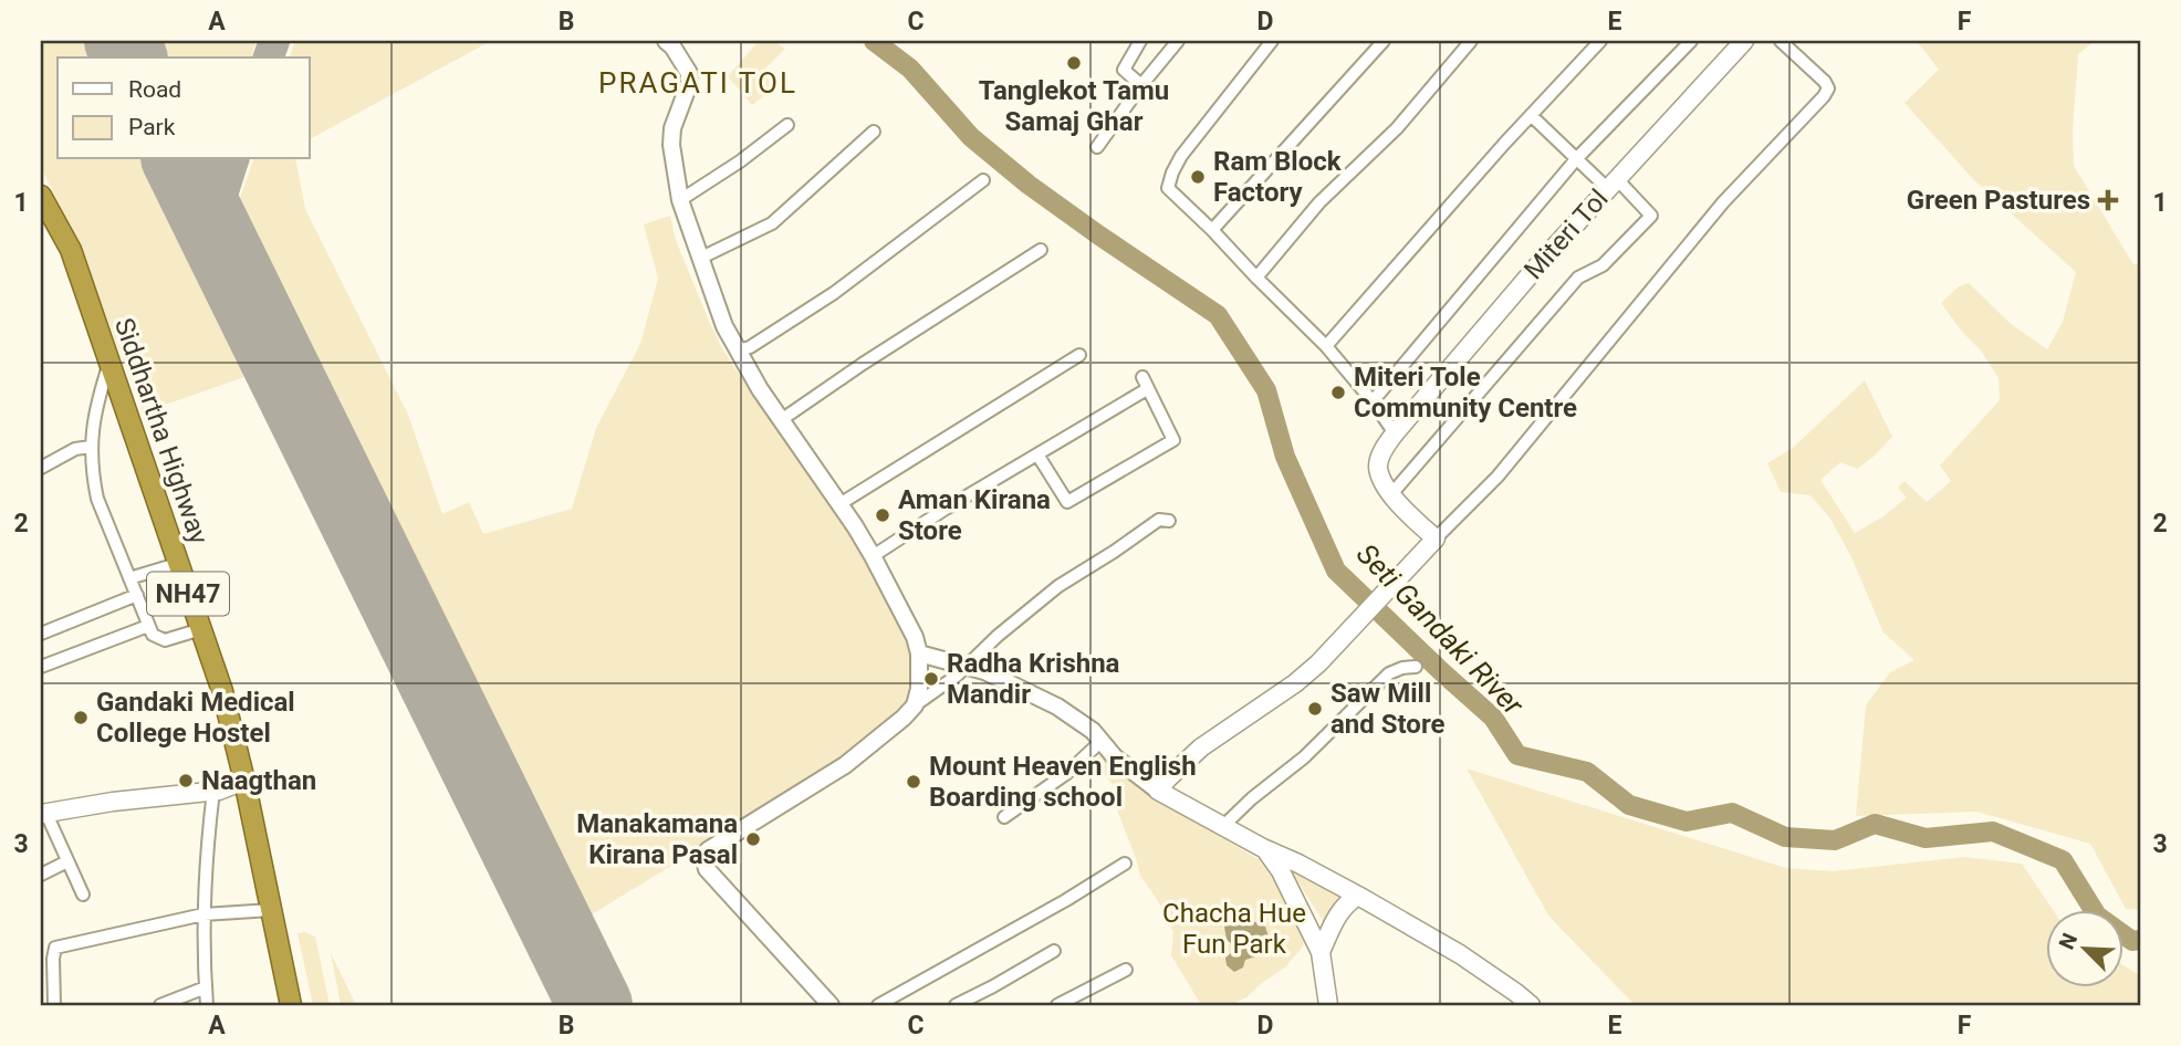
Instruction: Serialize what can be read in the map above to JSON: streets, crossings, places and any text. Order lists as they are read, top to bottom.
{
  "streets": {
    "highway": ["Siddhartha Highway", "NH47"],
    "main road": ["Miteri Tol"]
  },
  "districts": ["PRAGATI TOL"],
  "water": ["Seti Gandaki River"],
  "parks": ["Chacha Hue Fun Park"],
  "places": {
    "other": [
      "Tanglekot Tamu Samaj Ghar",
      "Ram Block Factory",
      "Miteri Tole Community Centre",
      "Aman Kirana Store",
      "Radha Krishna Mandir",
      "Saw Mill and Store",
      "Gandaki Medical College Hostel",
      "Naagthan",
      "Mount Heaven English Boarding school",
      "Manakamana Kirana Pasal"
    ],
    "health": ["Green Pastures"]
  },
  "legend": ["Road", "Park"],
  "north": "top left",
  "grid": {
    "columns": [
      "A",
      "B",
      "C",
      "D",
      "E",
      "F"
    ],
    "rows": ["1", "2", "3"]
  }
}
